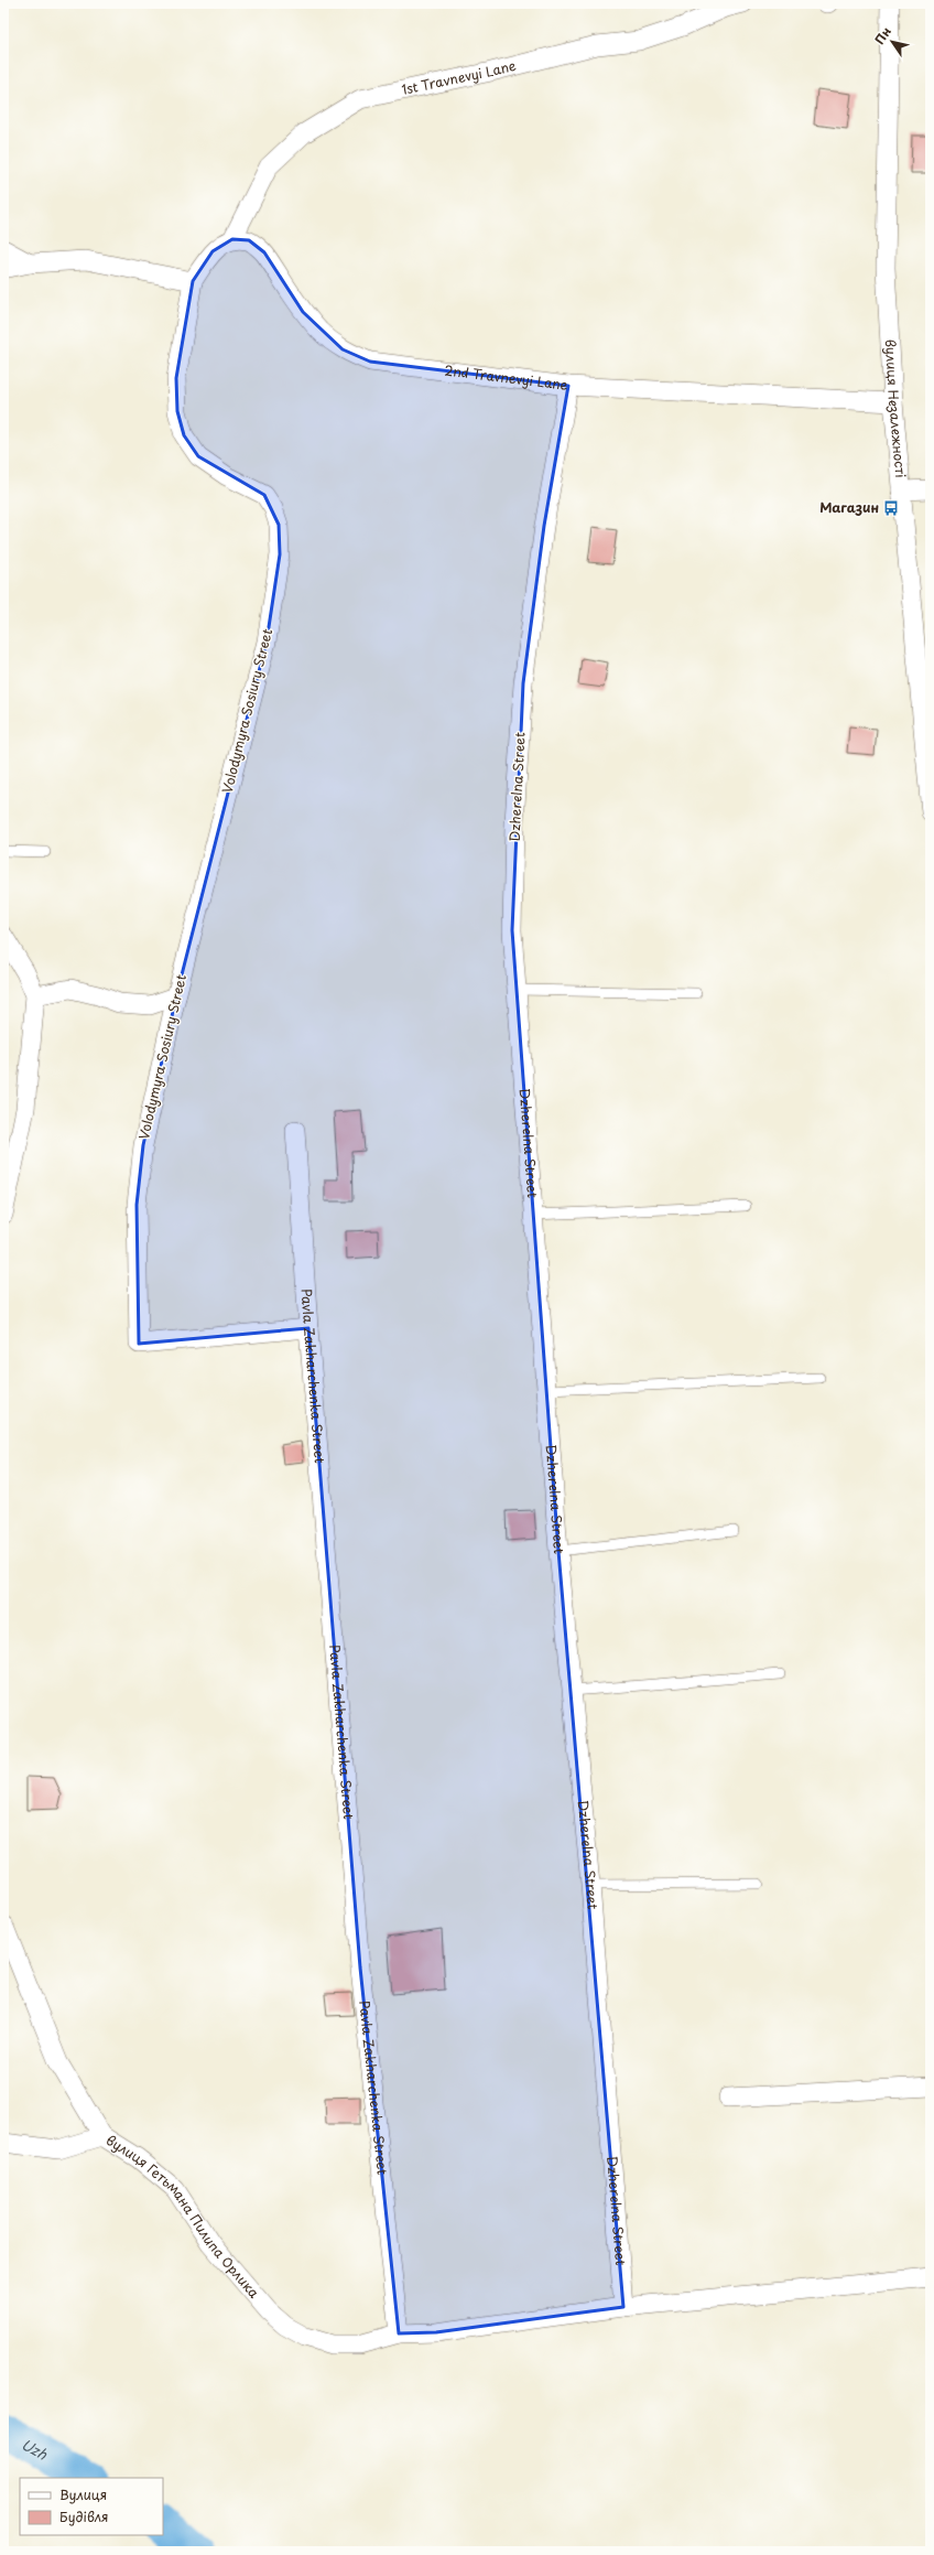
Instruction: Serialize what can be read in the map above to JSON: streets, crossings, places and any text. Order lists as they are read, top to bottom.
{
  "streets": {
    "street": [
      "1st Travnevyi Lane",
      "2nd Travnevyi Lane",
      "вулиця Незалежності",
      "Volodymyra Sosiury Street",
      "Dzherelna Street",
      "Pavla Zakharchenka Street",
      "вулиця Гетьмана Пилипа Орлика"
    ]
  },
  "crossings": [
    ["1st Travnevyi Lane", "2nd Travnevyi Lane"],
    ["2nd Travnevyi Lane", "вулиця Незалежності"],
    ["2nd Travnevyi Lane", "Dzherelna Street"],
    ["Volodymyra Sosiury Street", "Pavla Zakharchenka Street"],
    ["Dzherelna Street", "вулиця Гетьмана Пилипа Орлика"],
    ["Pavla Zakharchenka Street", "вулиця Гетьмана Пилипа Орлика"]
  ],
  "water": ["Uzh"],
  "places": {
    "bus stop": ["Магазин"]
  },
  "legend": ["Вулиця", "Будівля"],
  "north": "top left"
}
